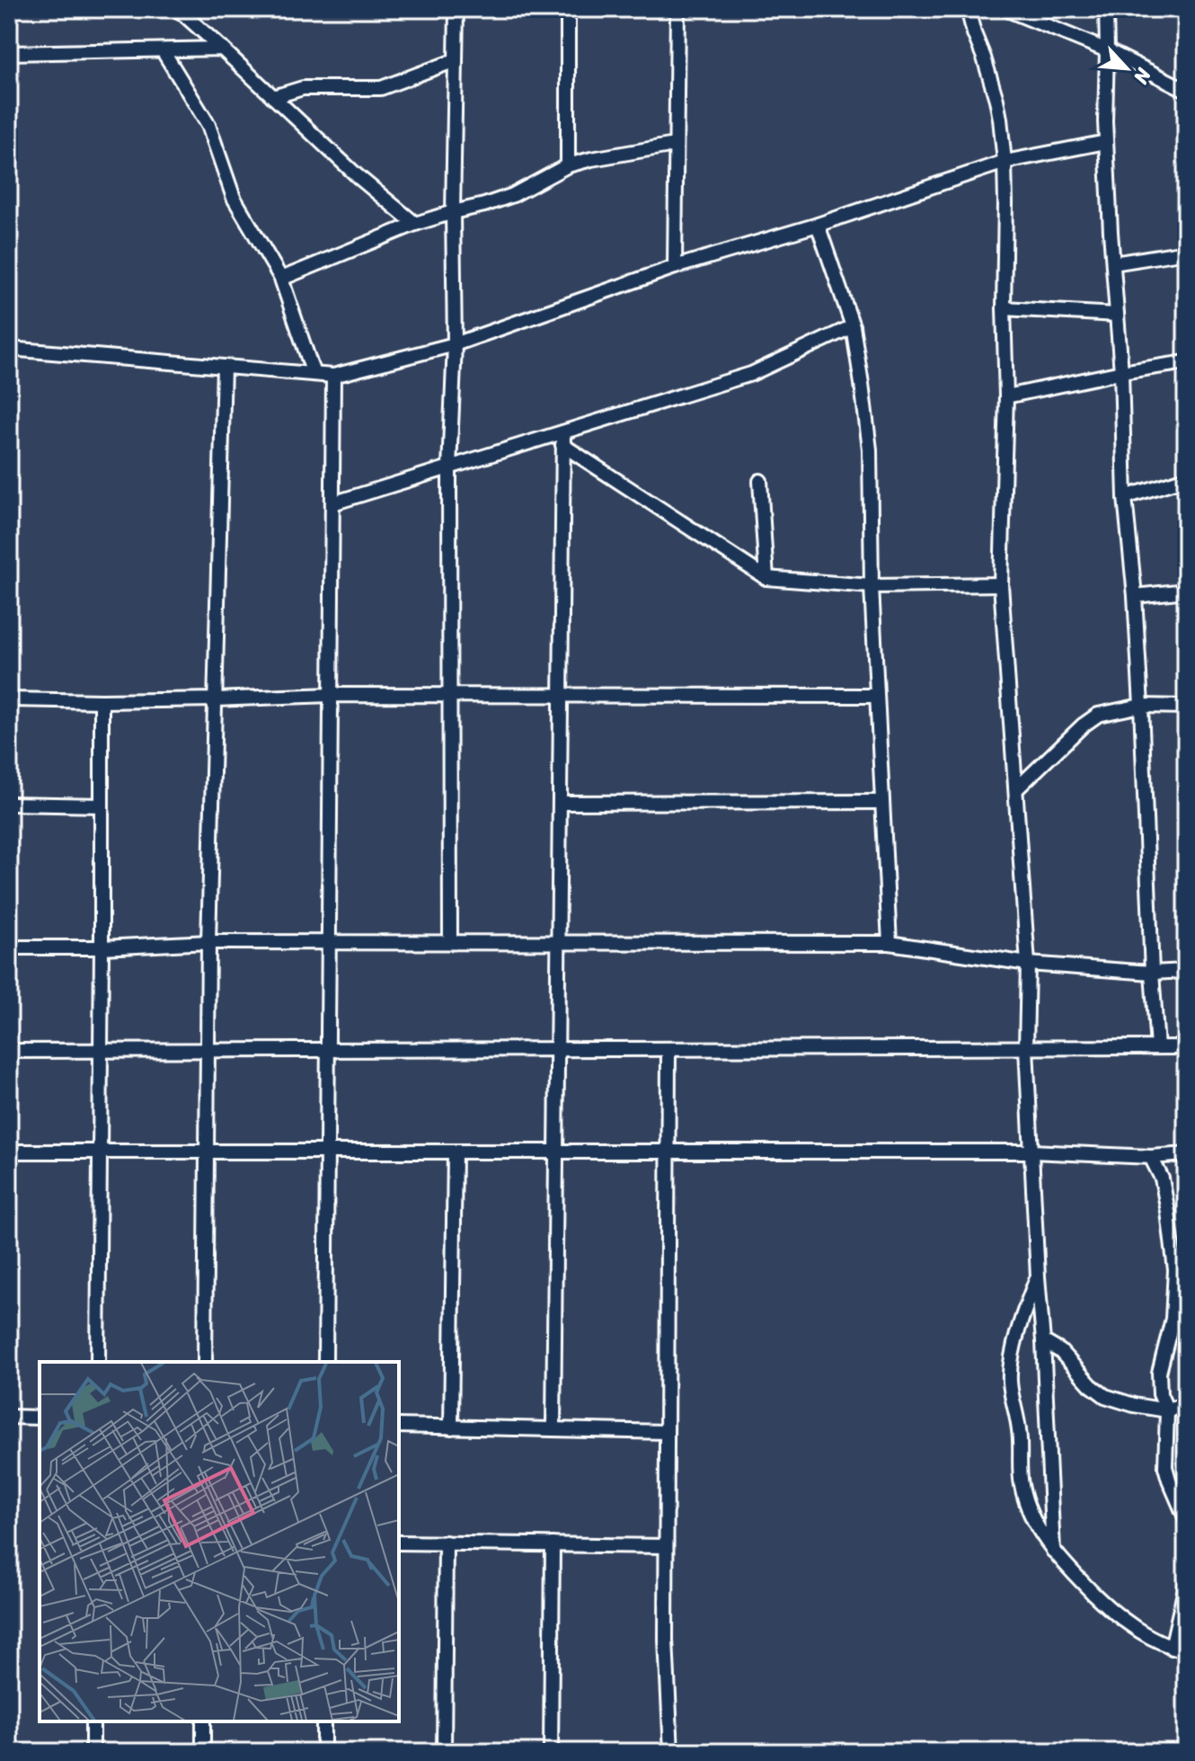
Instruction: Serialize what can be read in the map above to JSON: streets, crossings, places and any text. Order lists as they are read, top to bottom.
{
  "north": "bottom right"
}
